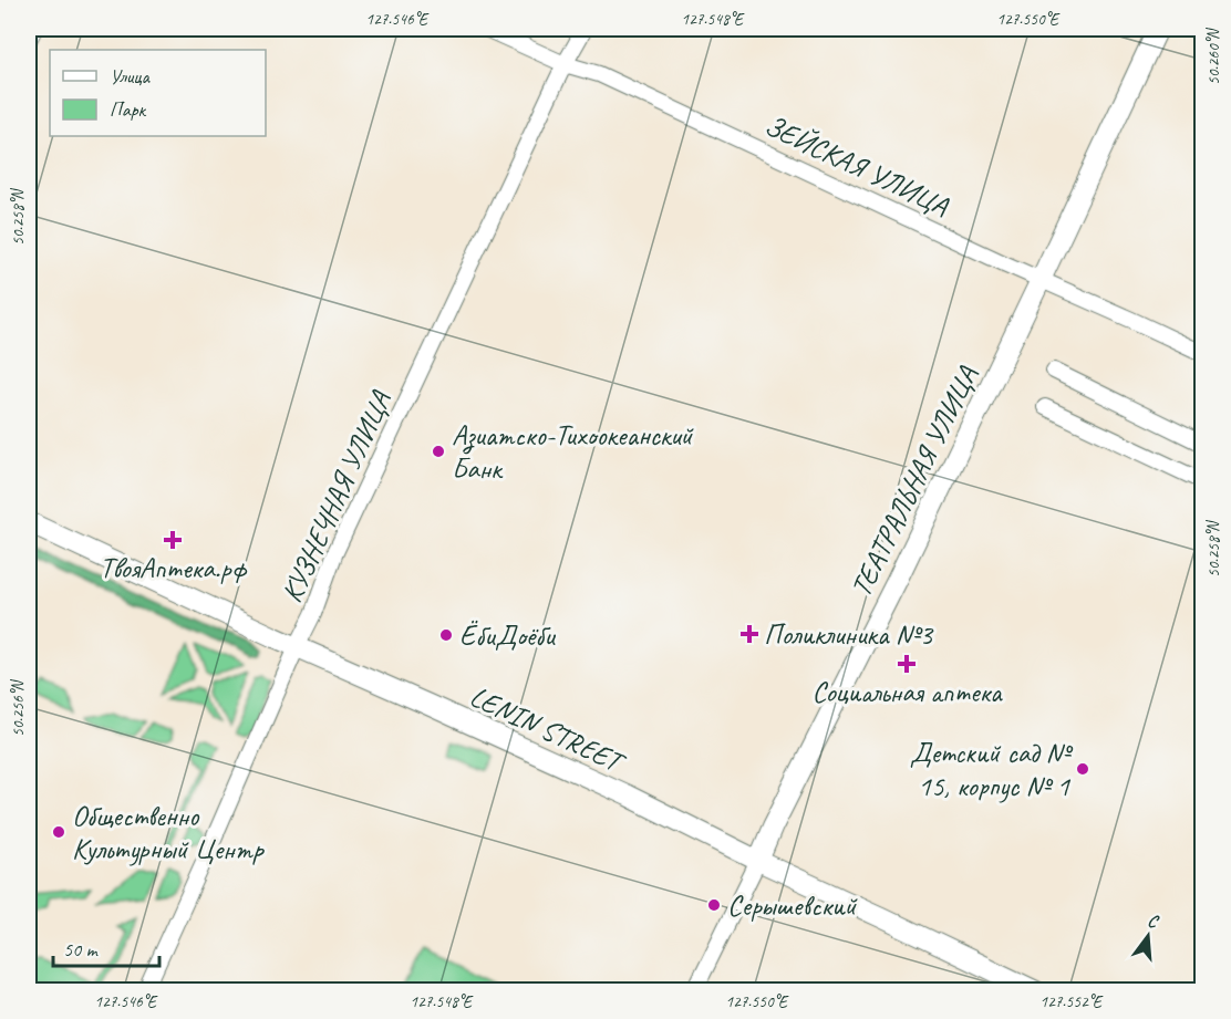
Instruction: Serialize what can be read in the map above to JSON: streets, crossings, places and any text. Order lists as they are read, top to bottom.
{
  "streets": {
    "main road": ["ТЕАТРАЛЬНАЯ УЛИЦА", "LENIN STREET"],
    "street": ["ЗЕЙСКАЯ УЛИЦА", "КУЗНЕЧНАЯ УЛИЦА"]
  },
  "crossings": [
    ["ЗЕЙСКАЯ УЛИЦА", "ТЕАТРАЛЬНАЯ УЛИЦА"],
    ["ЗЕЙСКАЯ УЛИЦА", "КУЗНЕЧНАЯ УЛИЦА"],
    ["ТЕАТРАЛЬНАЯ УЛИЦА", "LENIN STREET"],
    ["КУЗНЕЧНАЯ УЛИЦА", "LENIN STREET"]
  ],
  "places": {
    "other": [
      "Азиатско-Тихоокеанский Банк",
      "ЁбиДоёби",
      "Детский сад № 15, корпус № 1",
      "Общественно Культурный Центр",
      "Серышевский"
    ],
    "health": ["ТвояАптека.рф", "Поликлиника №3", "Социальная аптека"]
  },
  "legend": ["Улица", "Парк"],
  "scale_bar": "50 m",
  "north": "top",
  "coordinates": [
    "127.546°E",
    "127.548°E",
    "127.550°E",
    "50.260°N",
    "50.258°N",
    "50.256°N",
    "127.552°E"
  ]
}
